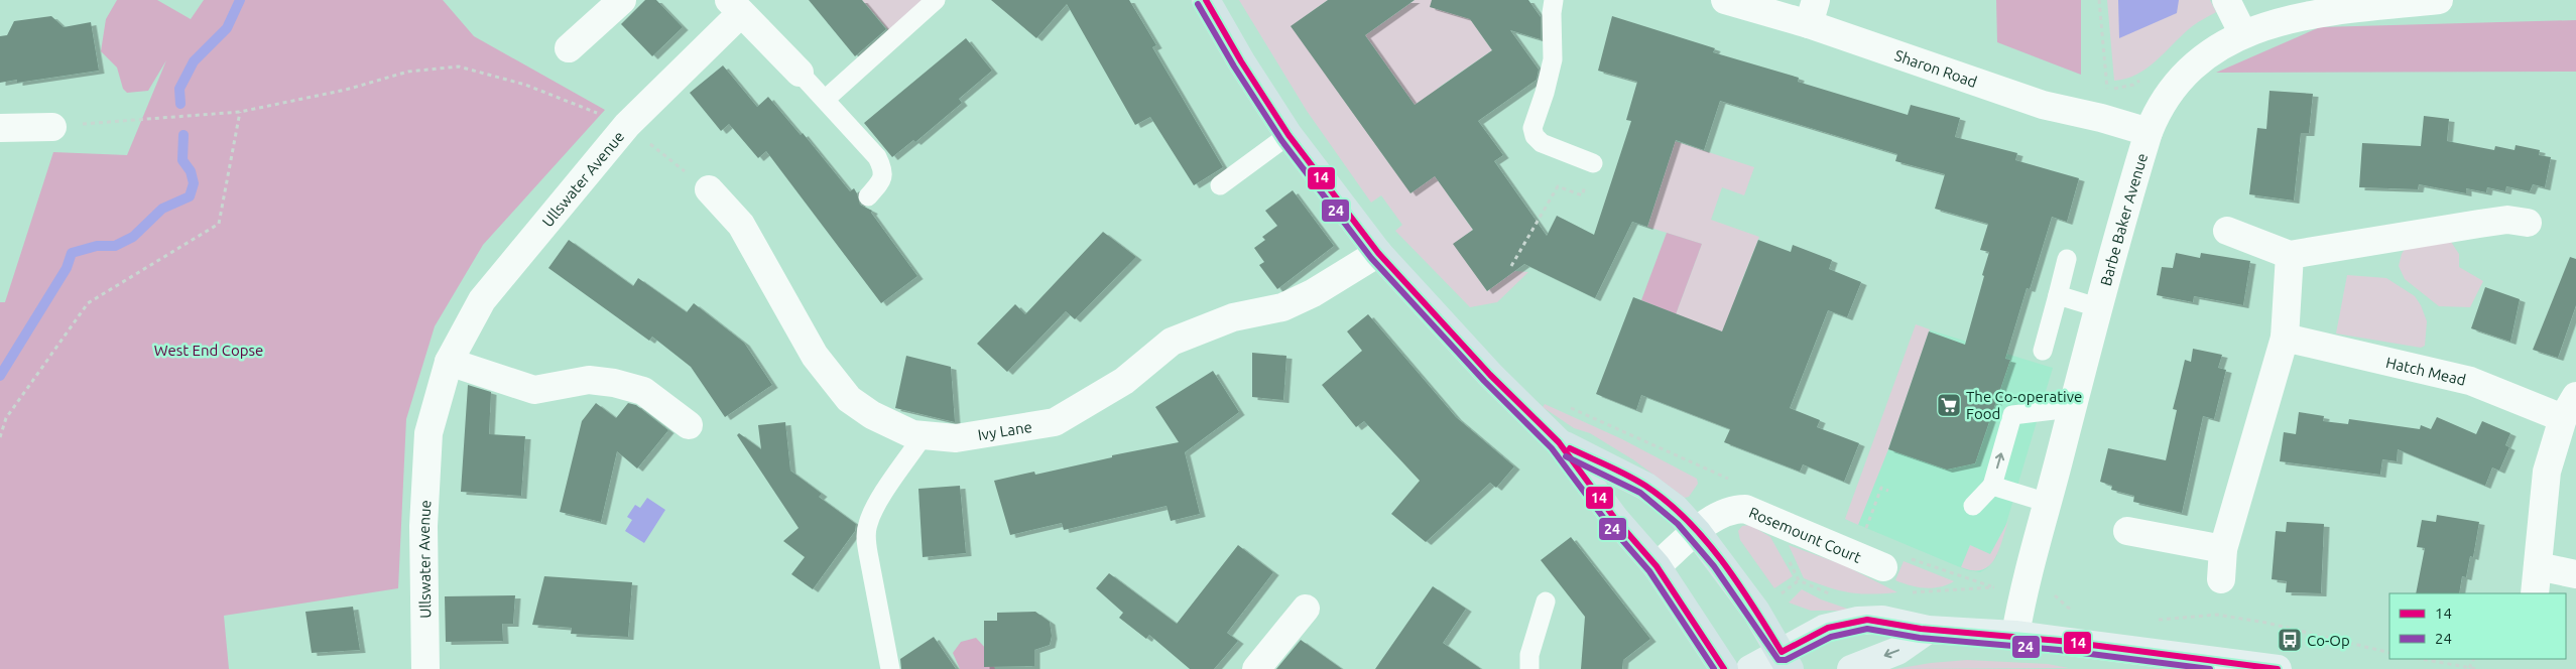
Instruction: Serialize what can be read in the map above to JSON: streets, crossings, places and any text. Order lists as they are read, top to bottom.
{
  "streets": {
    "street": [
      "Sharon Road",
      "Ullswater Avenue",
      "Barbe Baker Avenue",
      "Hatch Mead",
      "Ivy Lane",
      "Rosemount Court"
    ]
  },
  "crossings": [
    ["Sharon Road", "Barbe Baker Avenue"]
  ],
  "parks": ["West End Copse"],
  "places": {
    "supermarket": ["The Co-operative Food"],
    "bus stop": ["Co-Op"]
  },
  "lines": ["transit line 14", "transit line 24"],
  "legend": ["14", "24"]
}
